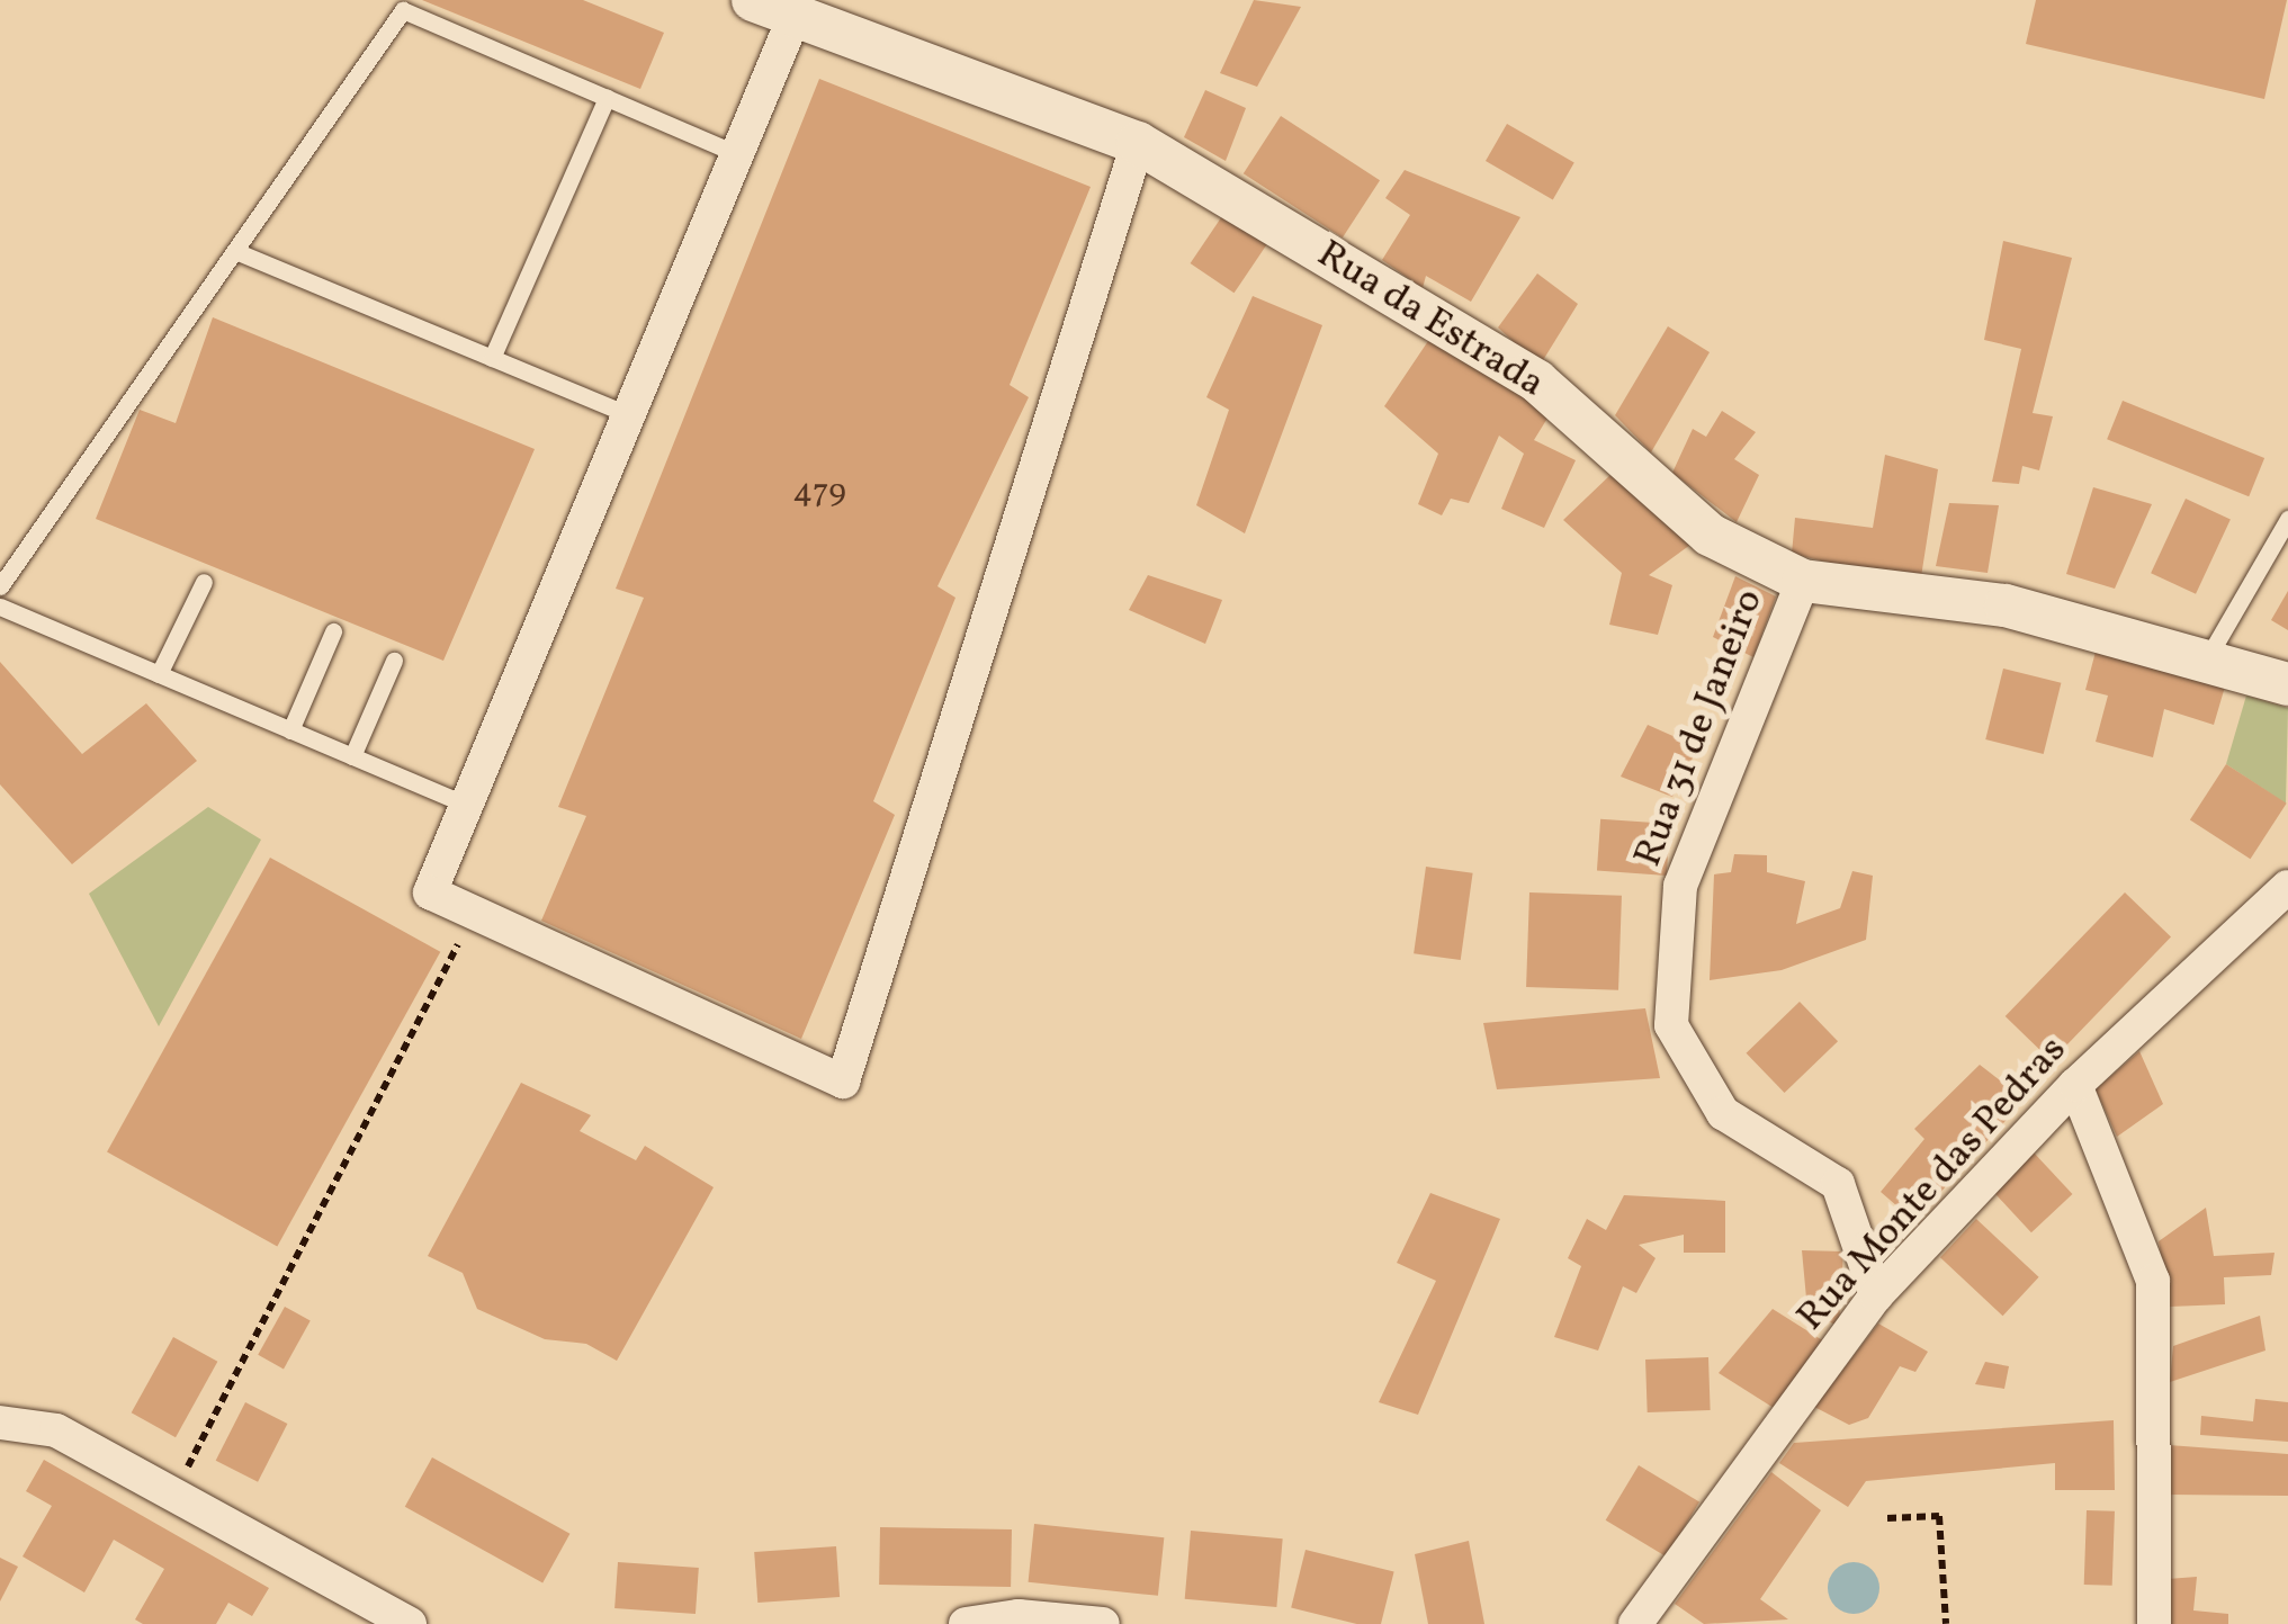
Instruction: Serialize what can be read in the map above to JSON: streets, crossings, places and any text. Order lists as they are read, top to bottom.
{
  "streets": {
    "street": ["Rua da Estrada", "Rua 31 de Janeiro", "Rua Monte das Pedras"]
  },
  "crossings": [
    ["Rua da Estrada", "Rua 31 de Janeiro"],
    ["Rua 31 de Janeiro", "Rua Monte das Pedras"]
  ],
  "house_numbers": ["479"]
}
